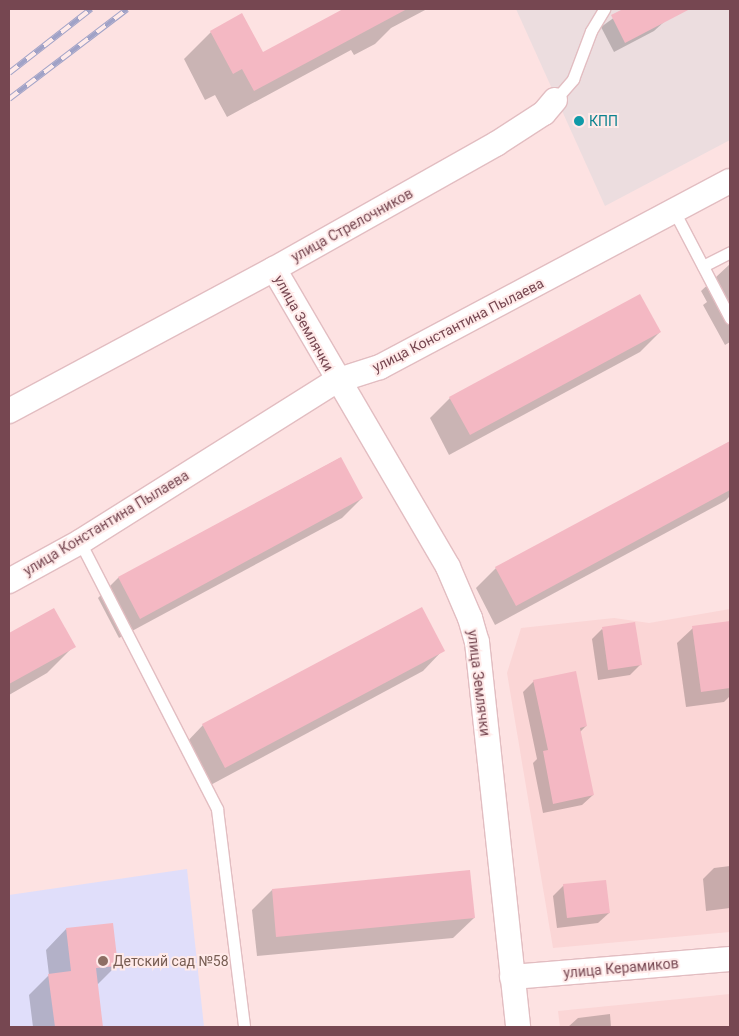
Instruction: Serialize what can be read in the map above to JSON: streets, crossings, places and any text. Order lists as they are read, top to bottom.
{
  "streets": {
    "street": [
      "улица Стрелочников",
      "улица Землячки",
      "улица Константина Пылаева",
      "улица Керамиков"
    ]
  },
  "crossings": [
    ["улица Стрелочников", "улица Землячки"],
    ["улица Землячки", "улица Константина Пылаева"],
    ["улица Землячки", "улица Керамиков"]
  ],
  "places": ["КПП", "Детский сад №58"]
}
